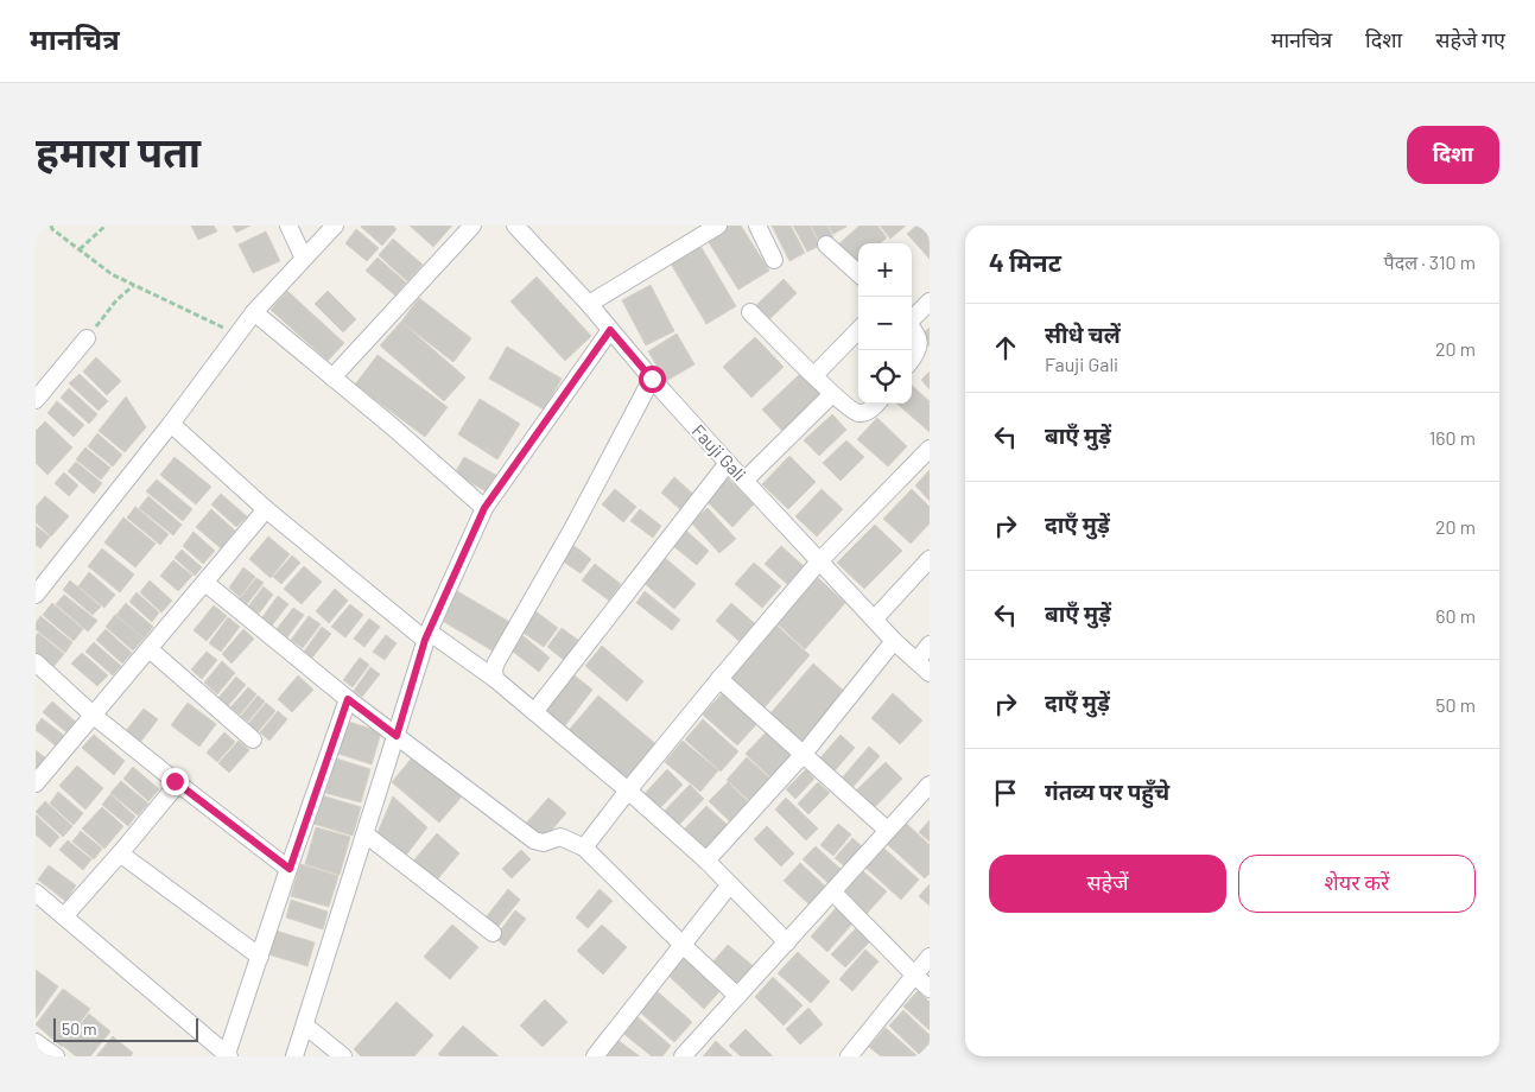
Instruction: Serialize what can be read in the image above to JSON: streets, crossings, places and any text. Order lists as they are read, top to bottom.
{
  "streets": {
    "street": ["Fauji Gali"]
  },
  "scale_bar": "50 m",
  "page": {
    "header": "मानचित्र",
    "nav": ["मानचित्र", "दिशा", "सहेजे गए"],
    "title": "हमारा पता",
    "buttons": [
      "दिशा",
      ["सहेजें", "शेयर करें"]
    ],
    "heading": ["4 मिनट", "पैदल · 310 m"],
    "map_buttons": ["+", "−"],
    "list": [
      ["सीधे चलें", "Fauji Gali", "20 m"],
      ["बाएँ मुड़ें", "160 m"],
      ["दाएँ मुड़ें", "20 m"],
      ["बाएँ मुड़ें", "60 m"],
      ["दाएँ मुड़ें", "50 m"],
      "गंतव्य पर पहुँचे"
    ],
    "scale": "50 m"
  }
}
